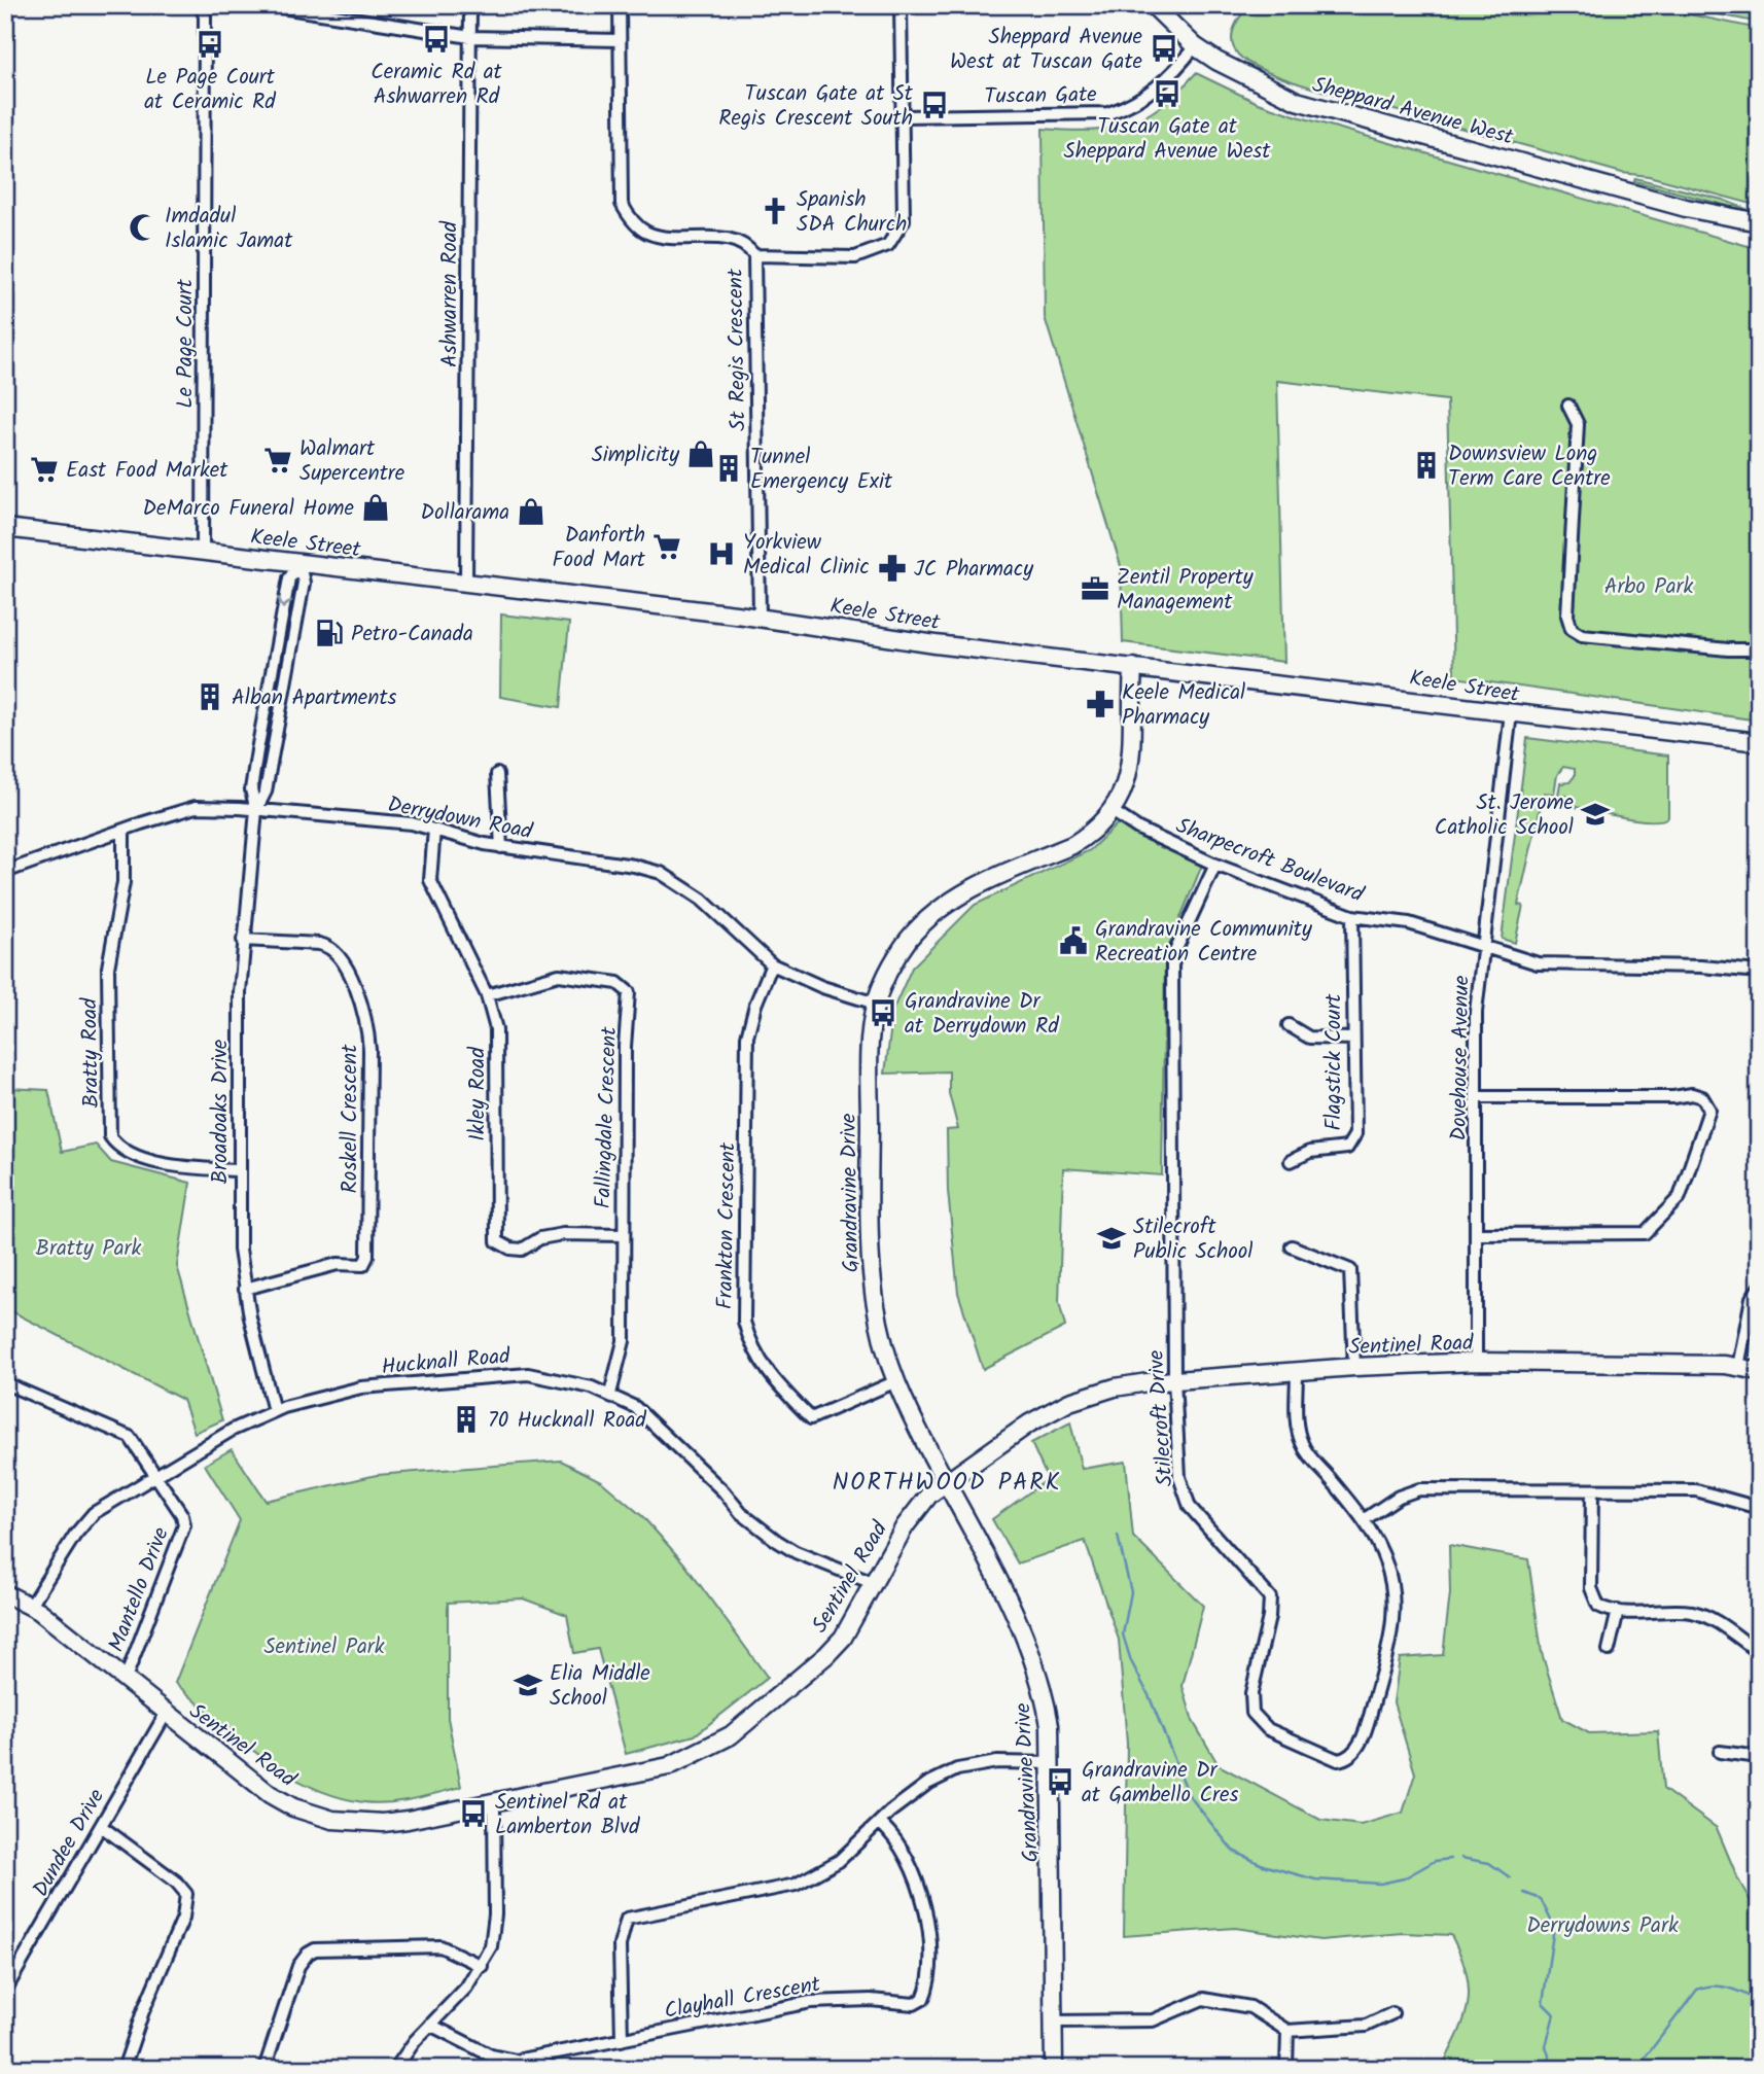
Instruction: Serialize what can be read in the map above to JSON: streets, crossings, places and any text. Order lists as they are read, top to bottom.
{
  "streets": {
    "street": [
      "Tuscan Gate",
      "Sheppard Avenue West",
      "Ashwarren Road",
      "Le Page Court",
      "St Regis Crescent",
      "Keele Street",
      "Derrydown Road",
      "Sharpecroft Boulevard",
      "Bratty Road",
      "Dovehouse Avenue",
      "Flagstick Court",
      "Ikley Road",
      "Broadoaks Drive",
      "Fallingdale Crescent",
      "Roskell Crescent",
      "Grandravine Drive",
      "Frankton Crescent",
      "Sentinel Road",
      "Hucknall Road",
      "Stilecroft Drive",
      "Mantello Drive",
      "Dundee Drive",
      "Clayhall Crescent"
    ]
  },
  "crossings": [
    ["Tuscan Gate", "Sheppard Avenue West"],
    ["Ashwarren Road", "Keele Street"],
    ["Le Page Court", "Keele Street"],
    ["St Regis Crescent", "Keele Street"],
    ["Keele Street", "Dovehouse Avenue"],
    ["Keele Street", "Broadoaks Drive"],
    ["Keele Street", "Grandravine Drive"],
    ["Derrydown Road", "Bratty Road"],
    ["Derrydown Road", "Ikley Road"],
    ["Derrydown Road", "Broadoaks Drive"],
    ["Derrydown Road", "Grandravine Drive"],
    ["Derrydown Road", "Frankton Crescent"],
    ["Sharpecroft Boulevard", "Dovehouse Avenue"],
    ["Sharpecroft Boulevard", "Flagstick Court"],
    ["Sharpecroft Boulevard", "Grandravine Drive"],
    ["Sharpecroft Boulevard", "Stilecroft Drive"],
    ["Bratty Road", "Broadoaks Drive"],
    ["Dovehouse Avenue", "Sentinel Road"],
    ["Ikley Road", "Fallingdale Crescent"],
    ["Broadoaks Drive", "Roskell Crescent"],
    ["Broadoaks Drive", "Hucknall Road"],
    ["Fallingdale Crescent", "Hucknall Road"],
    ["Grandravine Drive", "Frankton Crescent"],
    ["Grandravine Drive", "Sentinel Road"],
    ["Sentinel Road", "Hucknall Road"],
    ["Sentinel Road", "Stilecroft Drive"],
    ["Sentinel Road", "Mantello Drive"],
    ["Sentinel Road", "Dundee Drive"],
    ["Hucknall Road", "Mantello Drive"]
  ],
  "districts": ["NORTHWOOD PARK"],
  "parks": [
    "Arbo Park",
    "Bratty Park",
    "Sentinel Park",
    "Derrydowns Park"
  ],
  "places": {
    "bus stop": [
      "Ceramic Rd at Ashwarren Rd",
      "Le Page Court at Ceramic Rd",
      "Sheppard Avenue West at Tuscan Gate",
      "Tuscan Gate at Sheppard Avenue West",
      "Tuscan Gate at St Regis Crescent South",
      "Grandravine Dr at Derrydown Rd",
      "Grandravine Dr at Gambello Cres",
      "Sentinel Rd at Lamberton Blvd"
    ],
    "church": ["Spanish SDA Church"],
    "mosque": ["Imdadul Islamic Jamat"],
    "shop": ["Simplicity", "DeMarco Funeral Home", "Dollarama"],
    "supermarket": ["Walmart Supercentre", "East Food Market", "Danforth Food Mart"],
    "building": [
      "Downsview Long Term Care Centre",
      "Tunnel Emergency Exit",
      "Alban Apartments",
      "70 Hucknall Road"
    ],
    "hospital": ["Yorkview Medical Clinic"],
    "pharmacy": ["JC Pharmacy", "Keele Medical Pharmacy"],
    "office": ["Zentil Property Management"],
    "fuel station": ["Petro-Canada"],
    "school or university": ["St. Jerome Catholic School", "Stilecroft Public School", "Elia Middle School"],
    "public building": ["Grandravine Community Recreation Centre"]
  }
}
